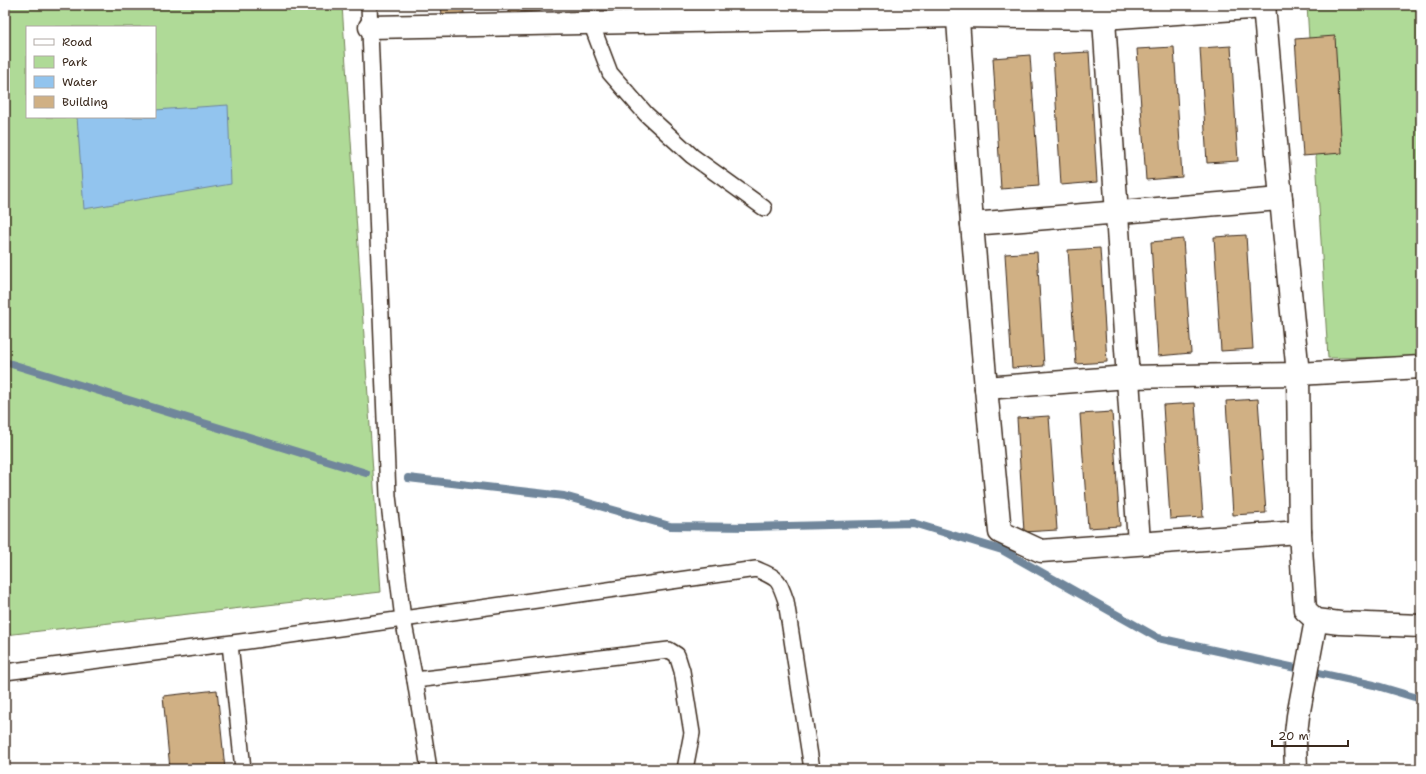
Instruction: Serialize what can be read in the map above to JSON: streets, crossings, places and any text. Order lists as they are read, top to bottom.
{
  "legend": [
    "Road",
    "Park",
    "Water",
    "Building"
  ],
  "scale_bar": "20 m"
}
